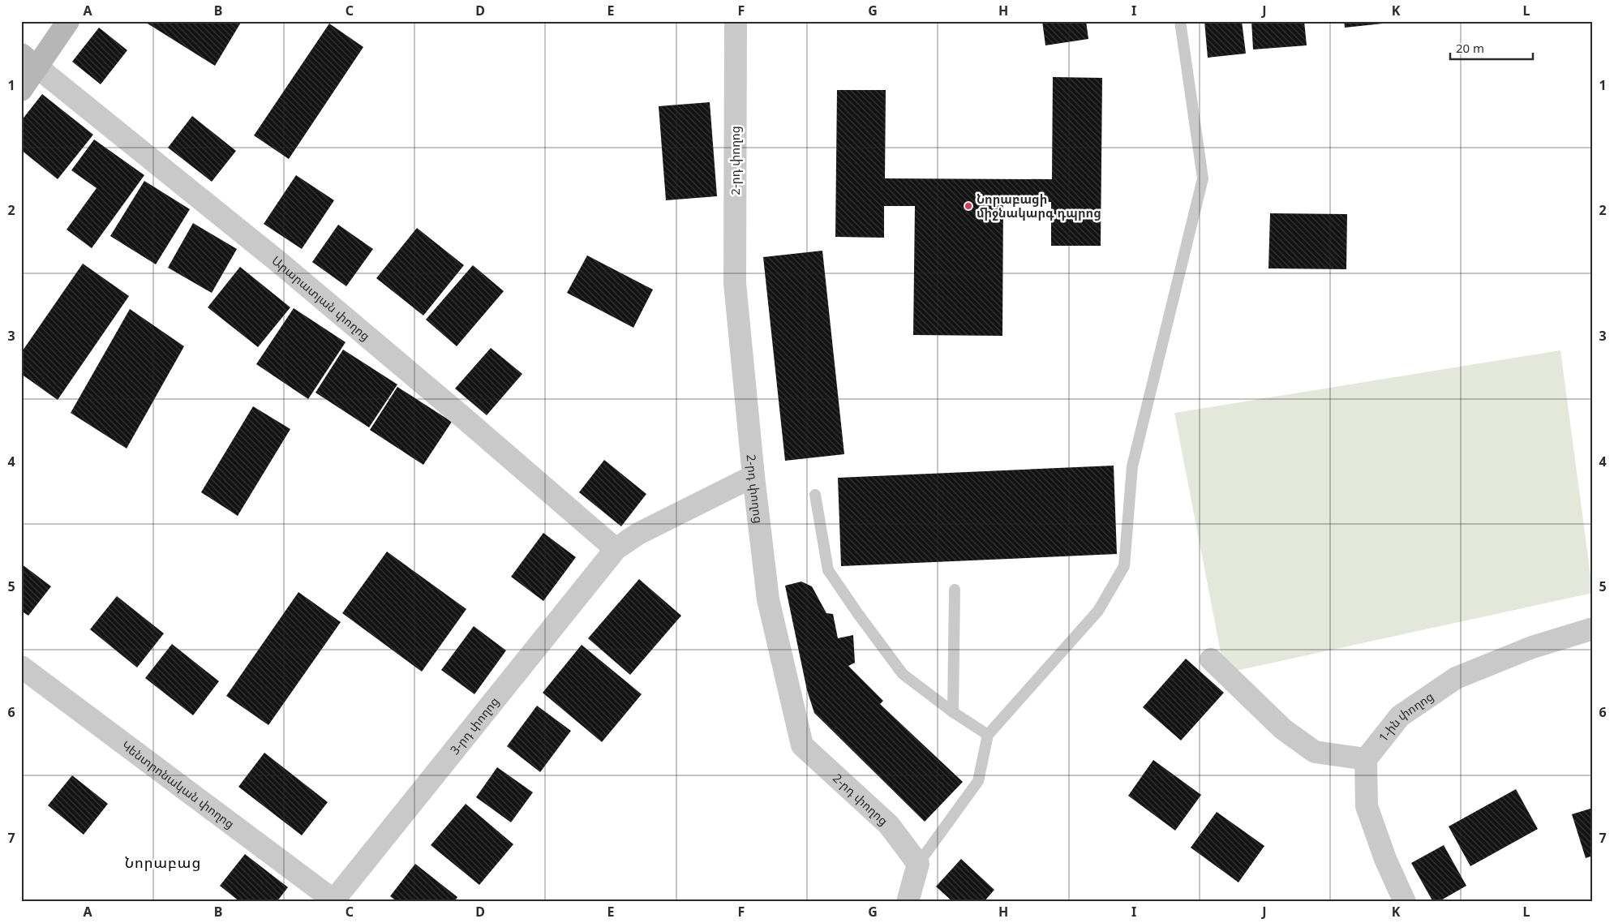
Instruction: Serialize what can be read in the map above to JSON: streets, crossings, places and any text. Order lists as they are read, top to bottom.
{
  "streets": {
    "street": [
      "2-րդ փողոց",
      "Արարատյան փողոց",
      "1-ին փողոց",
      "3-րդ փողոց",
      "Կենտրոնական փողոց"
    ]
  },
  "crossings": [
    ["2-րդ փողոց", "3-րդ փողոց"],
    ["Արարատյան փողոց", "3-րդ փողոց"],
    ["3-րդ փողոց", "Կենտրոնական փողոց"]
  ],
  "districts": ["Նորաբաց"],
  "places": ["Նորաբացի միջնակարգ դպրոց"],
  "scale_bar": "20 m",
  "grid": {
    "columns": [
      "A",
      "B",
      "C",
      "D",
      "E",
      "F",
      "G",
      "H",
      "I",
      "J",
      "K",
      "L"
    ],
    "rows": [
      "1",
      "2",
      "3",
      "4",
      "5",
      "6",
      "7"
    ]
  }
}
